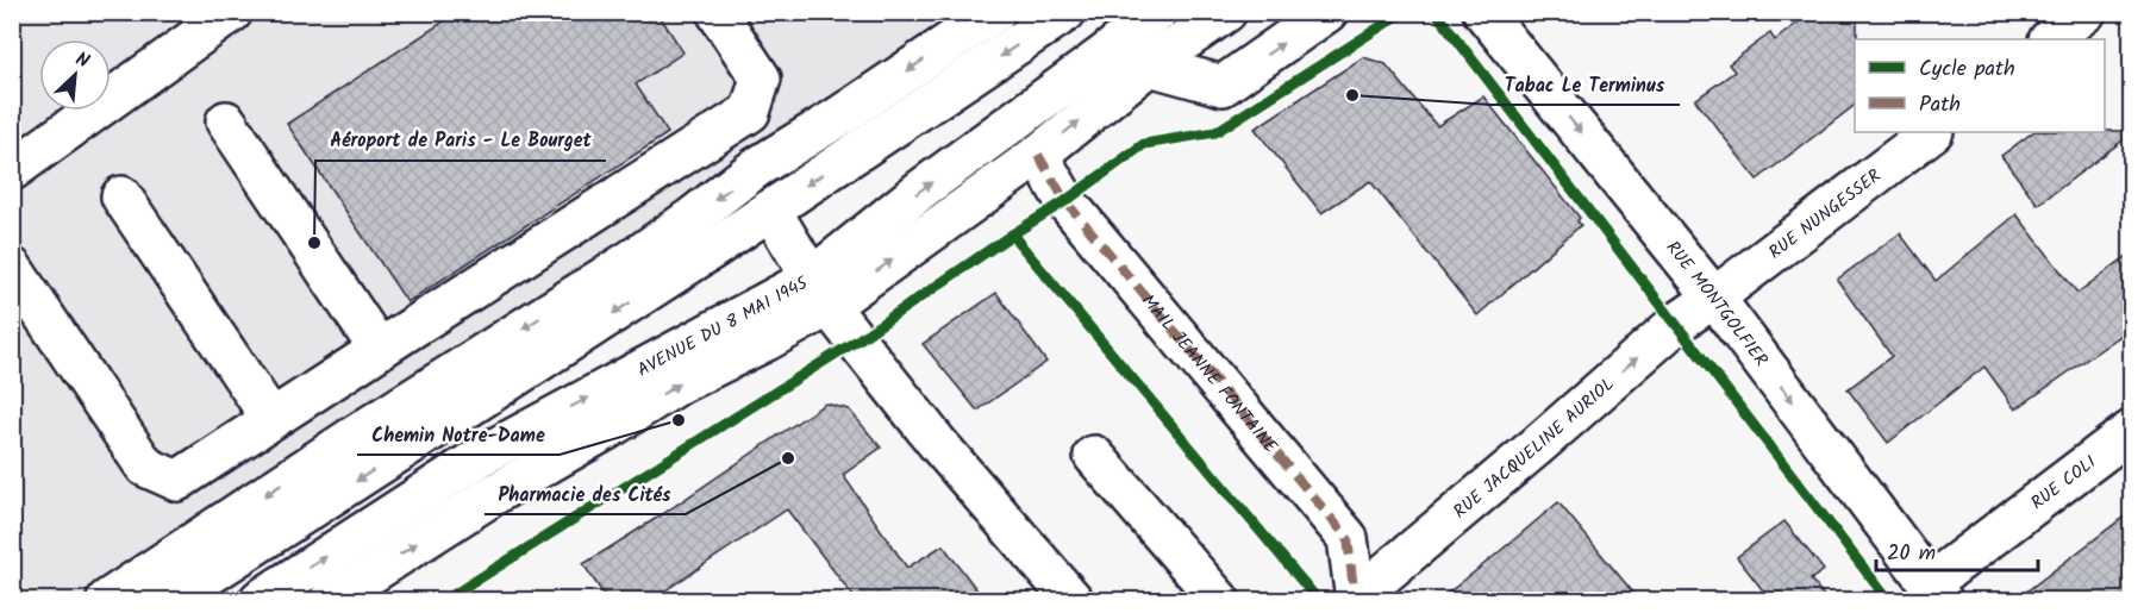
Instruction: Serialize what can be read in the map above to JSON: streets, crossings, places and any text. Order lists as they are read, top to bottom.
{
  "streets": {
    "street": [
      "RUE NUNGESSER",
      "RUE MONTGOLFIER",
      "AVENUE DU 8 MAI 1945",
      "MAIL JEANNE FONTAINE",
      "RUE JACQUELINE AURIOL",
      "RUE COLI"
    ]
  },
  "crossings": [
    ["RUE NUNGESSER", "RUE MONTGOLFIER"],
    ["RUE NUNGESSER", "RUE JACQUELINE AURIOL"],
    ["RUE MONTGOLFIER", "RUE JACQUELINE AURIOL"],
    ["RUE MONTGOLFIER", "RUE COLI"],
    ["MAIL JEANNE FONTAINE", "RUE JACQUELINE AURIOL"]
  ],
  "one_way": ["RUE MONTGOLFIER", "RUE JACQUELINE AURIOL"],
  "places": [
    "Tabac Le Terminus",
    "Aéroport de Paris - Le Bourget",
    "Chemin Notre-Dame",
    "Pharmacie des Cités"
  ],
  "legend": ["Cycle path", "Path"],
  "scale_bar": "20 m",
  "north": "top right"
}
